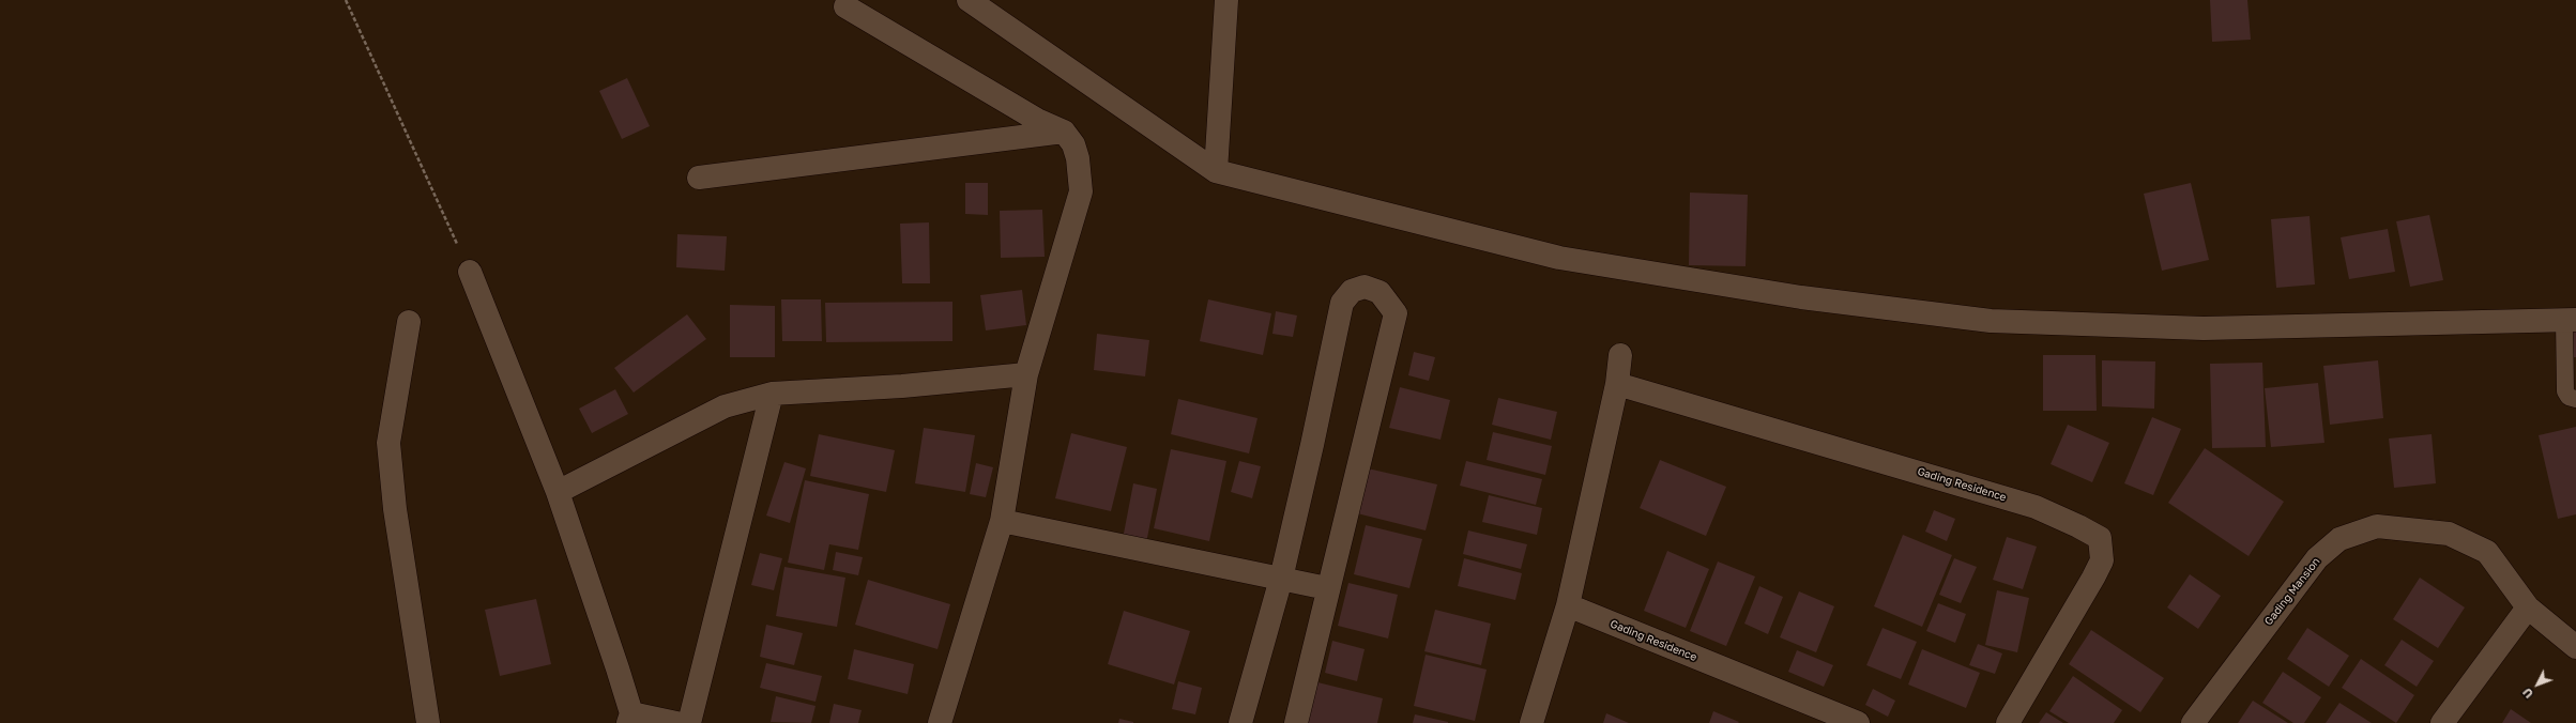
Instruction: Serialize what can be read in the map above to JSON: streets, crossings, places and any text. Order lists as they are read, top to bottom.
{
  "streets": {
    "street": ["Gading Residence", "Gading Mansion"]
  },
  "north": "bottom left"
}
